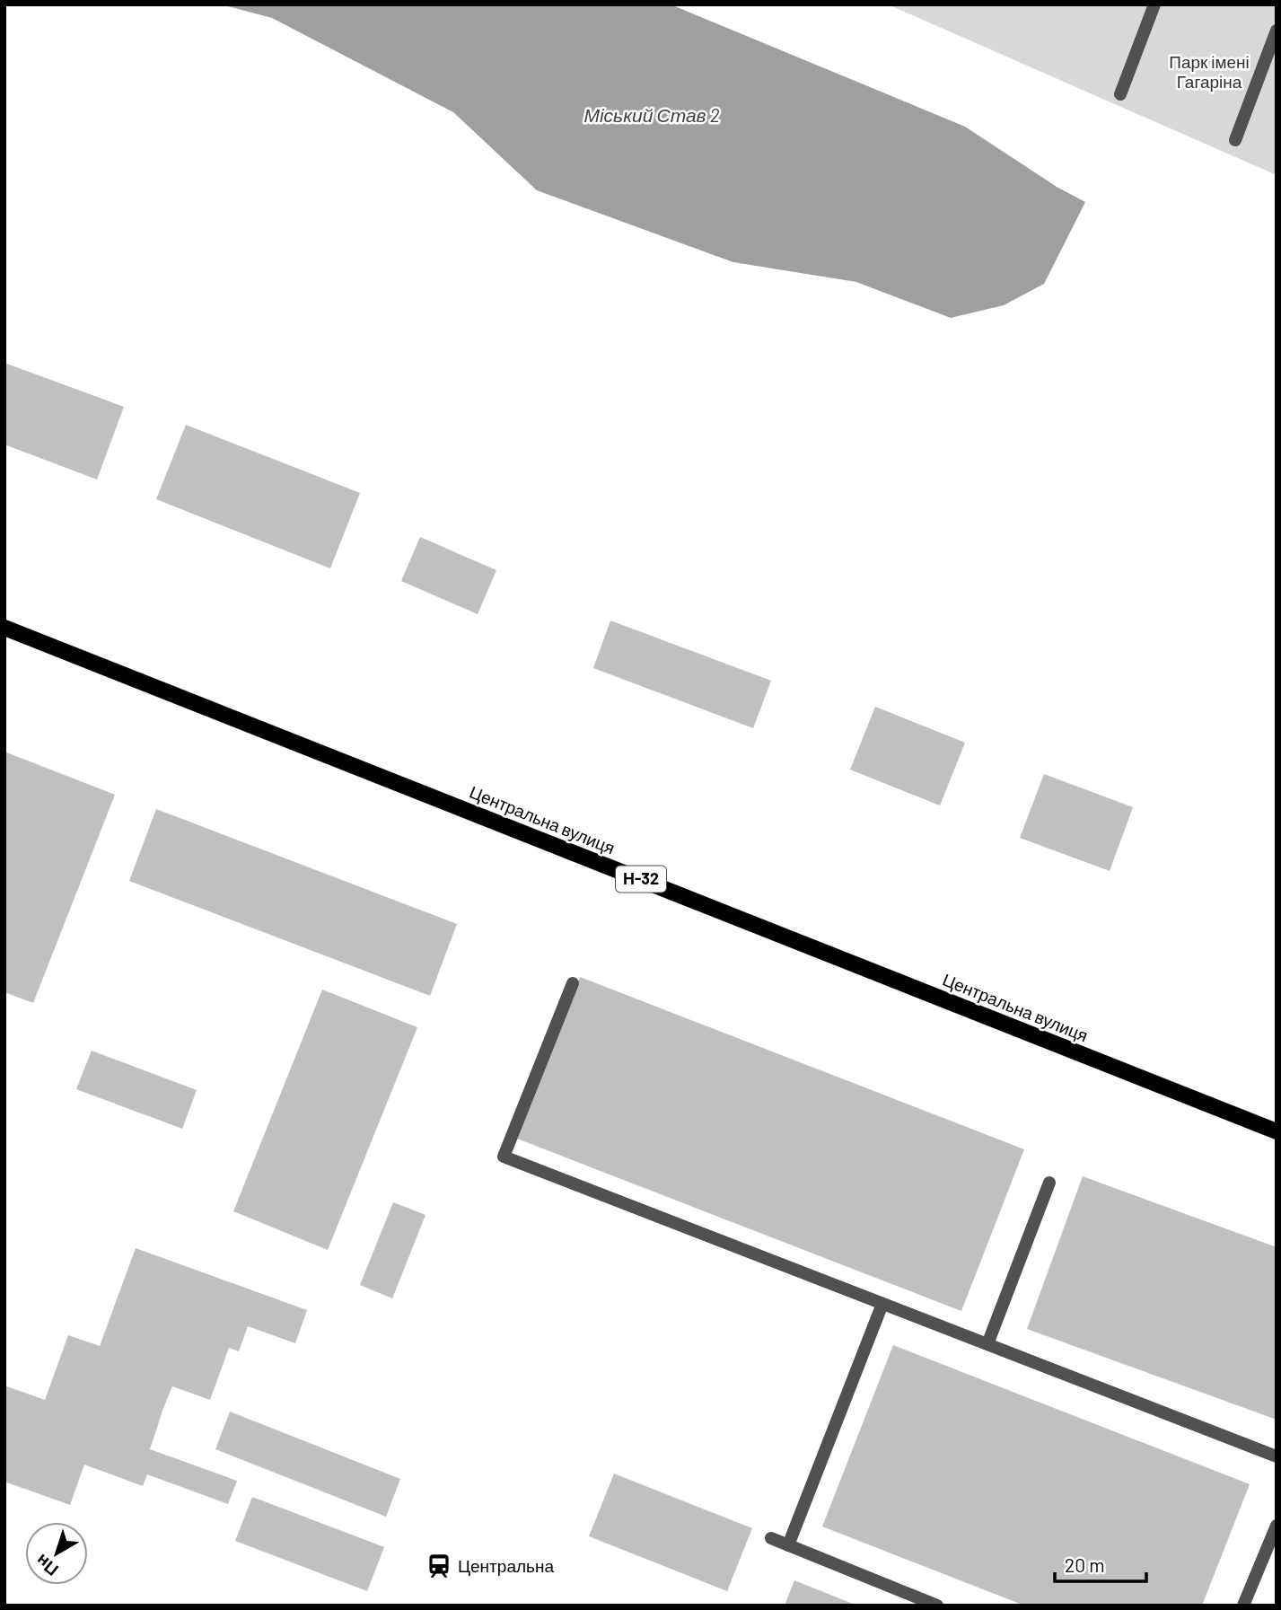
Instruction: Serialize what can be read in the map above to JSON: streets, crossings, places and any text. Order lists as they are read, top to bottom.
{
  "streets": {
    "main road": ["Центральна вулиця", "Н-32"]
  },
  "water": ["Міський Став 2"],
  "parks": ["Парк імені Гагаріна"],
  "places": {
    "station": ["Центральна"]
  },
  "scale_bar": "20 m",
  "north": "bottom left"
}
